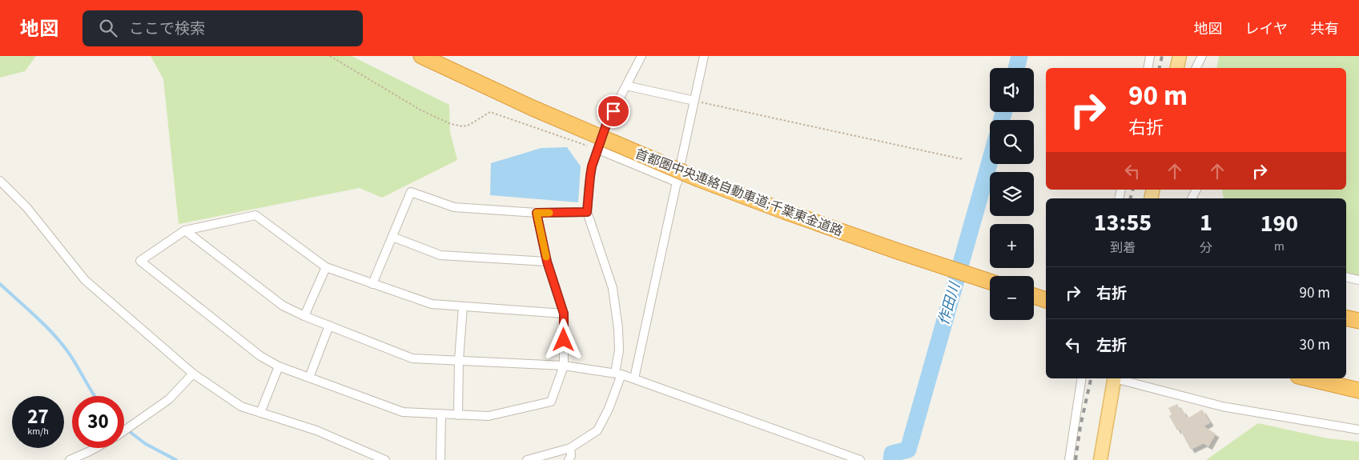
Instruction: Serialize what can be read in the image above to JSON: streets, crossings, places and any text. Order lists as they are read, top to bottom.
{
  "streets": {
    "highway": ["首都圏中央連絡自動車道;千葉東金道路"]
  },
  "water": ["作田川"],
  "page": {
    "header": "地図",
    "search": "ここで検索",
    "nav": ["地図", "レイヤ", "共有"],
    "map_buttons": ["+", "−"],
    "turn": ["90 m", "右折"],
    "eta": [
      "13:55",
      "到着",
      "1",
      "分",
      "190",
      "m"
    ],
    "list": [
      {
        "name": "右折",
        "value": "90 m"
      },
      {
        "name": "左折",
        "value": "30 m"
      }
    ],
    "speed": "27 km/h",
    "limit": "30"
  }
}
